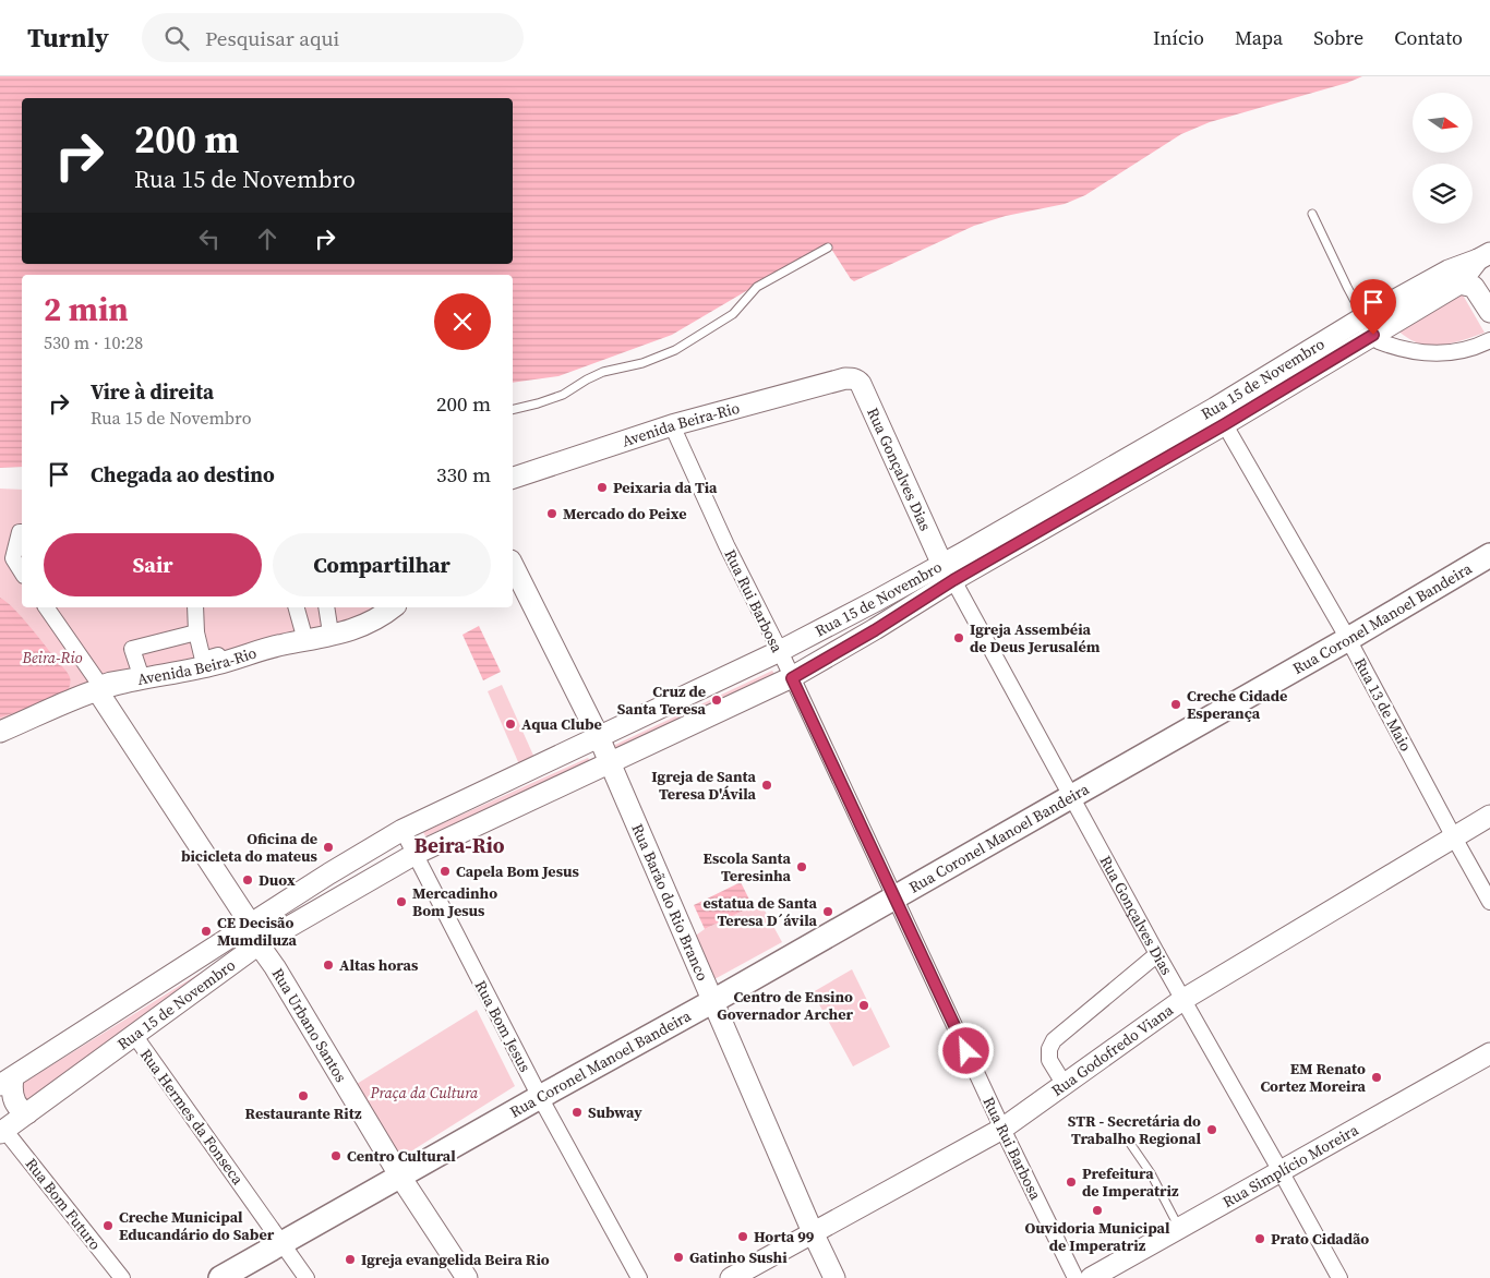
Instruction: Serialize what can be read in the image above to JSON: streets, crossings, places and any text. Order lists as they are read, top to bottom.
{
  "streets": {
    "main road": [
      "Rua 15 de Novembro",
      "Avenida Beira-Rio",
      "Rua Gonçalves Dias",
      "Rua Coronel Manoel Bandeira",
      "Rua Barão do Rio Branco",
      "Rua Urbano Santos",
      "Rua Godofredo Viana",
      "Rua Simplício Moreira"
    ],
    "street": [
      "Rua Rui Barbosa",
      "Rua 13 de Maio",
      "Rua Bom Jesus",
      "Rua Hermes da Fonseca",
      "Rua Bom Futuro"
    ]
  },
  "crossings": [
    ["Rua 15 de Novembro", "Rua Gonçalves Dias"],
    ["Rua 15 de Novembro", "Rua Rui Barbosa"],
    ["Rua 15 de Novembro", "Rua 13 de Maio"],
    ["Rua 15 de Novembro", "Rua Barão do Rio Branco"],
    ["Rua 15 de Novembro", "Rua Urbano Santos"],
    ["Rua 15 de Novembro", "Rua Bom Jesus"],
    ["Rua 15 de Novembro", "Rua Hermes da Fonseca"],
    ["Rua 15 de Novembro", "Rua Bom Futuro"],
    ["Avenida Beira-Rio", "Rua Gonçalves Dias"],
    ["Avenida Beira-Rio", "Rua Rui Barbosa"],
    ["Avenida Beira-Rio", "Rua Urbano Santos"],
    ["Rua Gonçalves Dias", "Rua Coronel Manoel Bandeira"],
    ["Rua Gonçalves Dias", "Rua Godofredo Viana"],
    ["Rua Gonçalves Dias", "Rua Simplício Moreira"],
    ["Rua Rui Barbosa", "Rua Coronel Manoel Bandeira"],
    ["Rua Rui Barbosa", "Rua Godofredo Viana"],
    ["Rua Coronel Manoel Bandeira", "Rua 13 de Maio"],
    ["Rua Coronel Manoel Bandeira", "Rua Barão do Rio Branco"],
    ["Rua Coronel Manoel Bandeira", "Rua Urbano Santos"],
    ["Rua Coronel Manoel Bandeira", "Rua Bom Jesus"],
    ["Rua Coronel Manoel Bandeira", "Rua Hermes da Fonseca"],
    ["Rua 13 de Maio", "Rua Godofredo Viana"],
    ["Rua Barão do Rio Branco", "Rua Godofredo Viana"]
  ],
  "districts": ["Beira-Rio"],
  "parks": ["Beira-Rio", "Praça da Cultura"],
  "places": [
    "Peixaria da Tia",
    "Mercado do Peixe",
    "Igreja Assembéia de Deus Jerusalém",
    "Cruz de Santa Teresa",
    "Creche Cidade Esperança",
    "Aqua Clube",
    "Igreja de Santa Teresa D'Ávila",
    "Oficina de bicicleta do mateus",
    "Escola Santa Teresinha",
    "Capela Bom Jesus",
    "Duox",
    "Mercadinho Bom Jesus",
    "estatua de Santa Teresa D´ávila",
    "CE Decisão Mumdiluza",
    "Altas horas",
    "Centro de Ensino Governador Archer",
    "EM Renato Cortez Moreira",
    "Restaurante Ritz",
    "Subway",
    "STR - Secretária do Trabalho Regional",
    "Centro Cultural",
    "Prefeitura de Imperatriz",
    "Ouvidoria Municipal de Imperatriz",
    "Creche Municipal Educandário do Saber",
    "Horta 99",
    "Prato Cidadão",
    "Gatinho Sushi",
    "Igreja evangelida Beira Rio"
  ],
  "north": "right",
  "page": {
    "header": "Turnly",
    "search": "Pesquisar aqui",
    "nav": [
      "Início",
      "Mapa",
      "Sobre",
      "Contato"
    ],
    "turn": ["200 m", "Rua 15 de Novembro"],
    "heading": ["2 min", "530 m · 10:28"],
    "list": [
      {
        "name": "Vire à direita",
        "note": "Rua 15 de Novembro",
        "value": "200 m"
      },
      {
        "name": "Chegada ao destino",
        "value": "330 m"
      }
    ],
    "buttons": ["Sair", "Compartilhar"]
  }
}
